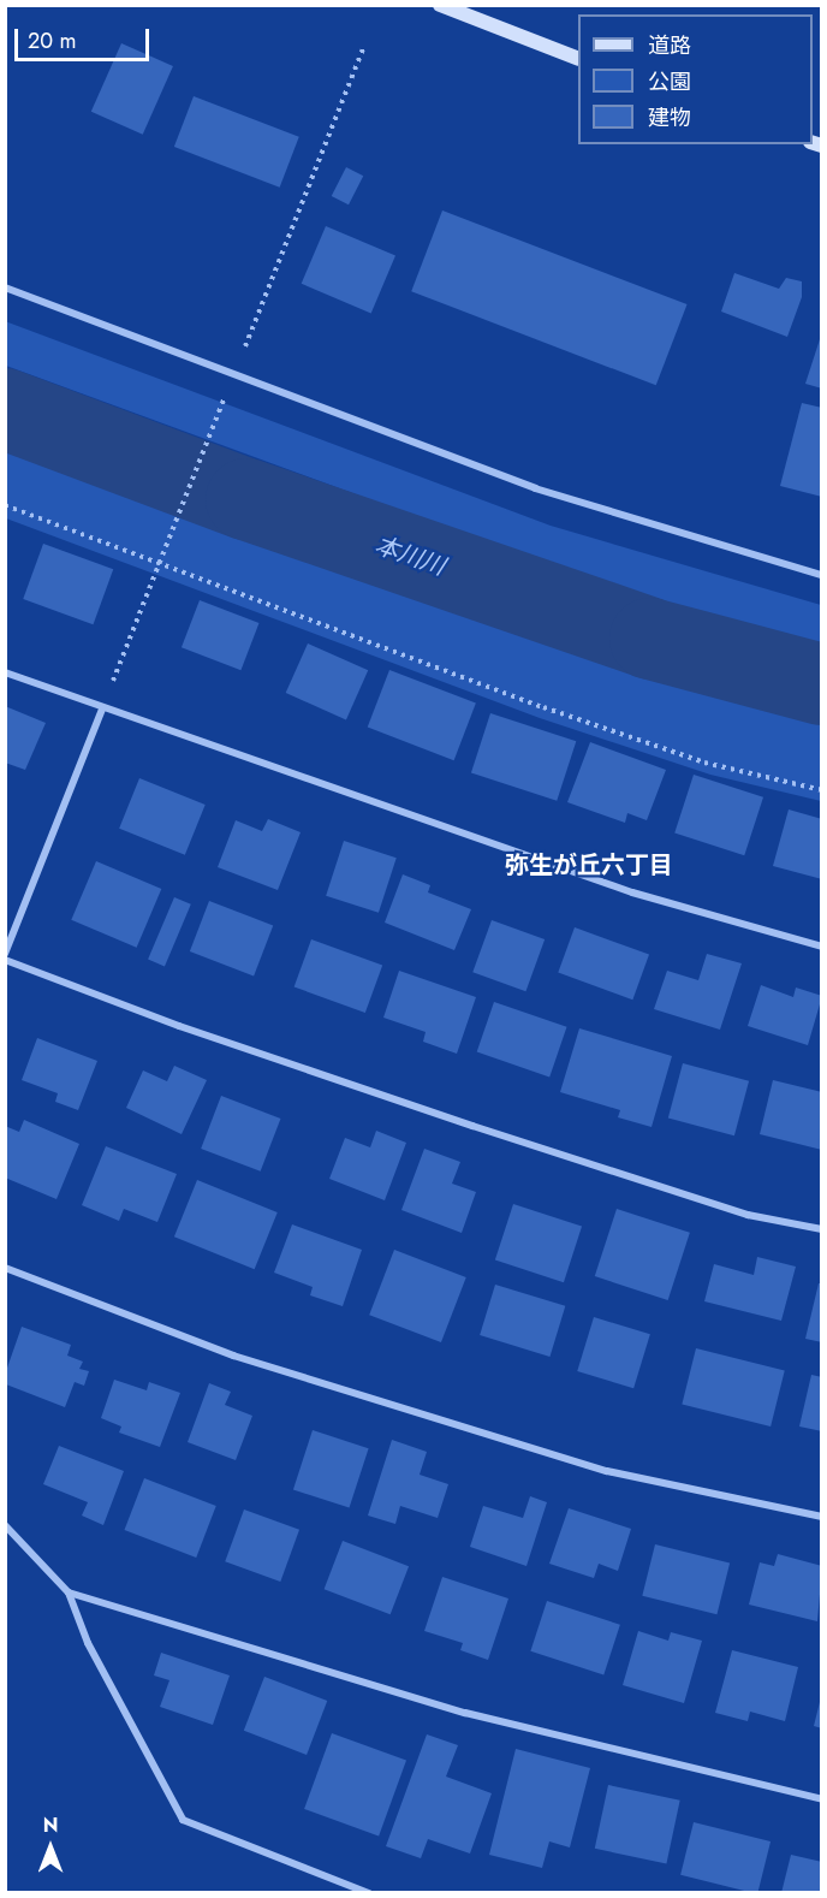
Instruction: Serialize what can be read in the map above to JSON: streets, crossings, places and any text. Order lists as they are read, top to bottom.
{
  "districts": ["弥生が丘六丁目"],
  "water": ["本川川"],
  "legend": ["道路", "公園", "建物"],
  "scale_bar": "20 m",
  "north": "top"
}
